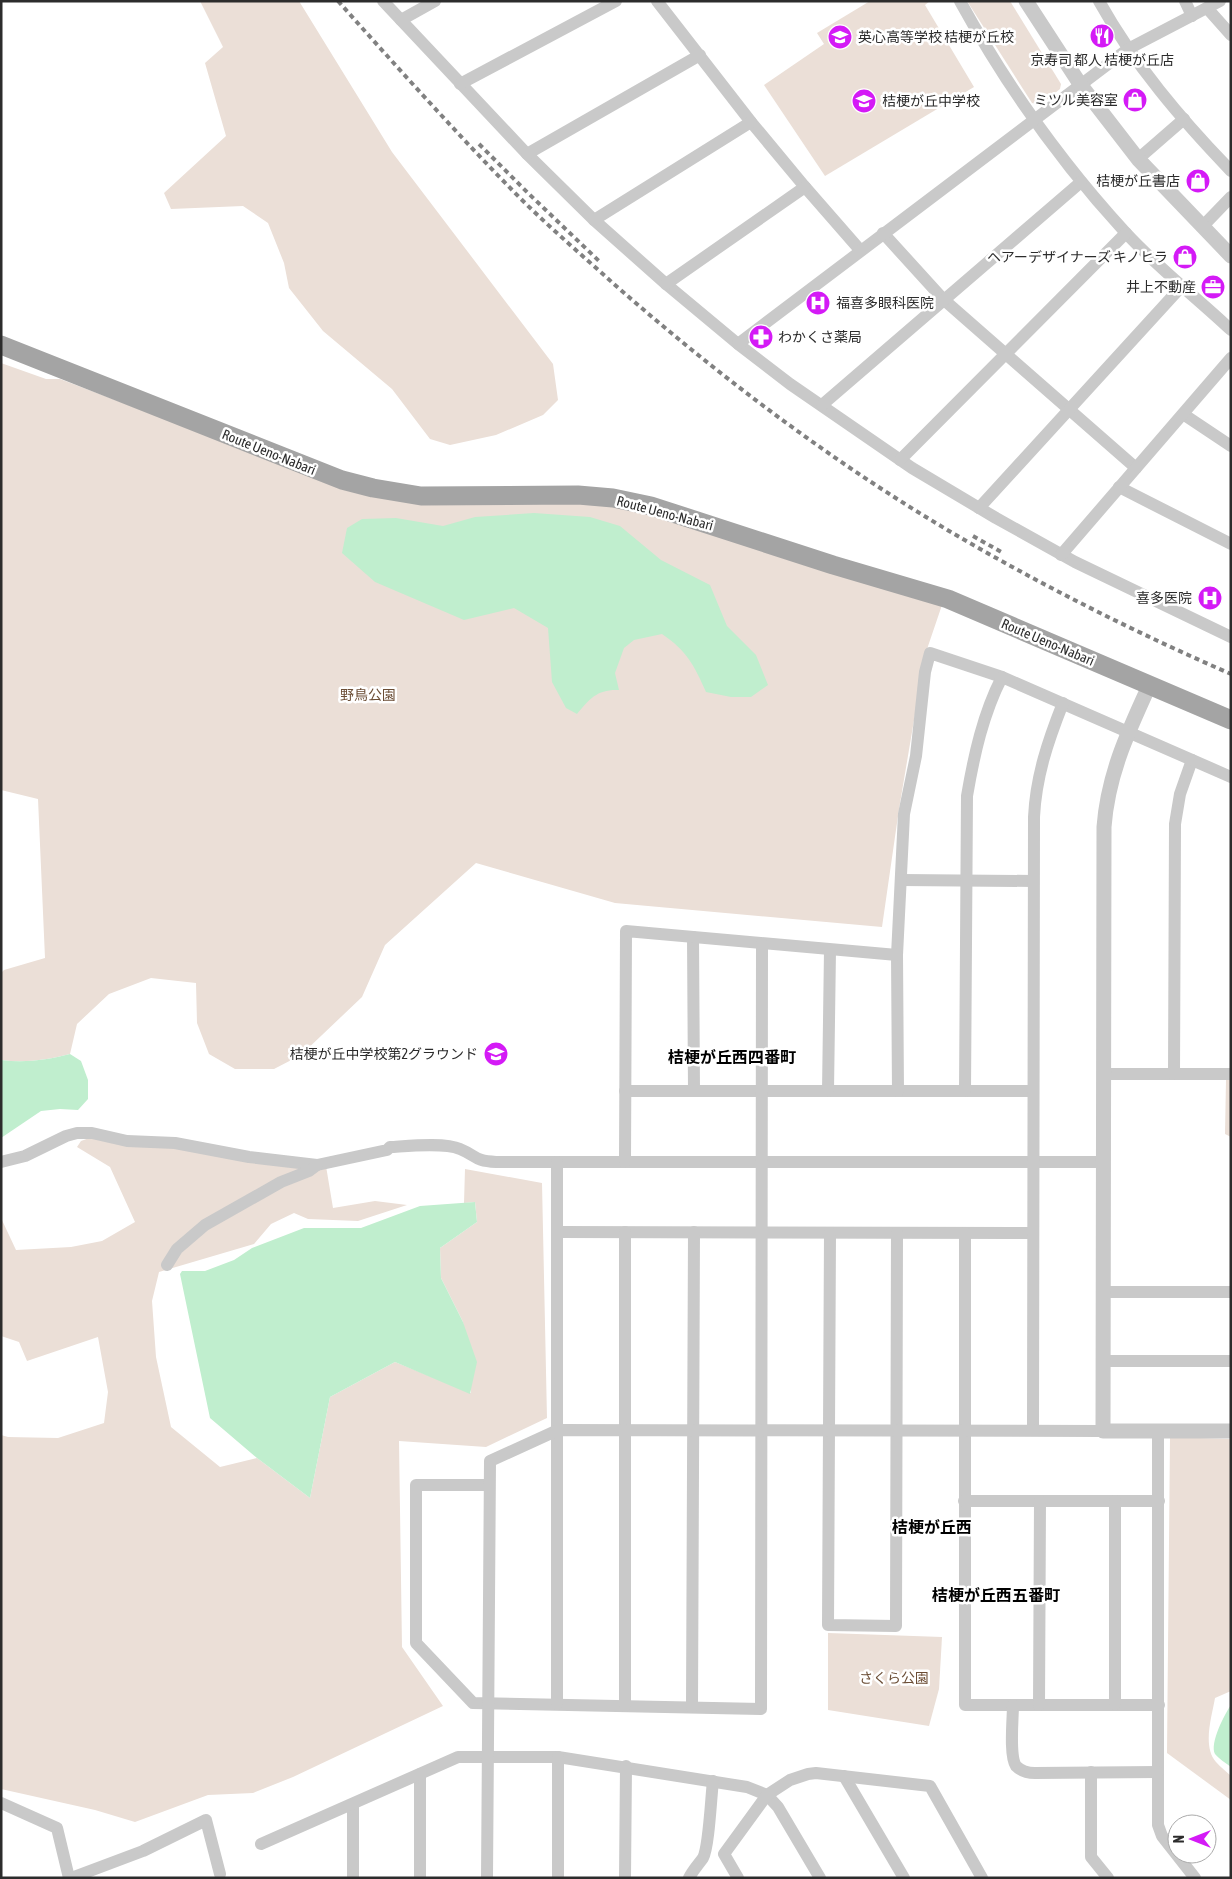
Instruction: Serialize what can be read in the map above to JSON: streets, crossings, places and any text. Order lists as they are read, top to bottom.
{
  "streets": {
    "main road": ["Route Ueno-Nabari"]
  },
  "districts": ["桔梗が丘西四番町", "桔梗が丘西", "桔梗が丘西五番町"],
  "parks": ["野鳥公園", "さくら公園"],
  "places": {
    "restaurant": ["京寿司 都人 桔梗が丘店"],
    "school or university": ["英心高等学校 桔梗が丘校", "桔梗が丘中学校", "桔梗が丘中学校第2グラウンド"],
    "shop": ["ミツル美容室", "桔梗が丘書店", "ヘアーデザイナーズ キノヒラ"],
    "office": ["井上不動産"],
    "hospital": ["福喜多眼科医院", "喜多医院"],
    "pharmacy": ["わかくさ薬局"]
  },
  "north": "left"
}
